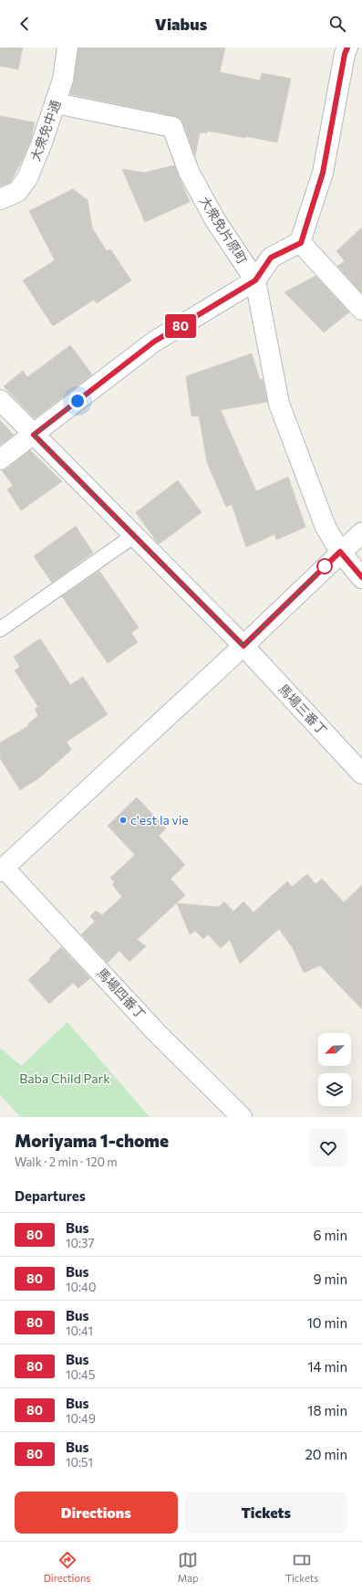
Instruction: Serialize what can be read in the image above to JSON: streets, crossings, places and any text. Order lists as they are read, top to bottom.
{
  "streets": {
    "street": [
      "大衆免中通",
      "大衆免片原町",
      "馬場三番丁",
      "馬場四番丁"
    ]
  },
  "crossings": [
    ["大衆免中通", "大衆免片原町"]
  ],
  "parks": ["Baba Child Park"],
  "places": ["c'est la vie"],
  "lines": ["bus line 80"],
  "north": "bottom left",
  "page": {
    "header": "Viabus",
    "on_map": "80",
    "heading": [
      ["Moriyama 1-chome", "Walk · 2 min · 120 m"],
      "Departures"
    ],
    "list": [
      {
        "mark": "80",
        "name": "Bus",
        "note": "10:37",
        "value": "6 min"
      },
      {
        "mark": "80",
        "name": "Bus",
        "note": "10:40",
        "value": "9 min"
      },
      {
        "mark": "80",
        "name": "Bus",
        "note": "10:41",
        "value": "10 min"
      },
      {
        "mark": "80",
        "name": "Bus",
        "note": "10:45",
        "value": "14 min"
      },
      {
        "mark": "80",
        "name": "Bus",
        "note": "10:49",
        "value": "18 min"
      },
      {
        "mark": "80",
        "name": "Bus",
        "note": "10:51",
        "value": "20 min"
      }
    ],
    "buttons": ["Directions", "Tickets"],
    "tabs": ["Directions", "Map", "Tickets"]
  }
}
